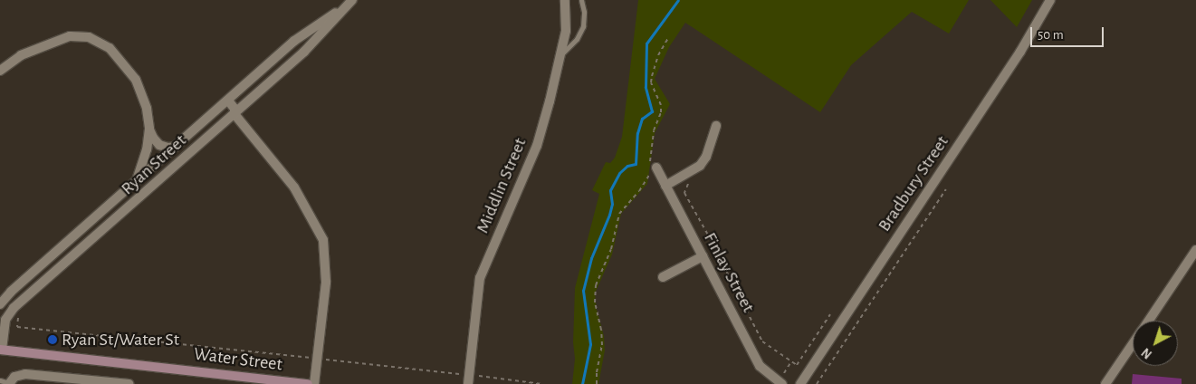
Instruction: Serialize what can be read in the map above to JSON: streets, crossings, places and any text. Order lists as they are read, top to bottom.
{
  "streets": {
    "main road": ["Water Street"],
    "street": [
      "Ryan Street",
      "Bradbury Street",
      "Middlin Street",
      "Finlay Street"
    ]
  },
  "crossings": [
    ["Ryan Street", "Water Street"]
  ],
  "places": ["Ryan St/Water St"],
  "scale_bar": "50 m",
  "north": "bottom left"
}
